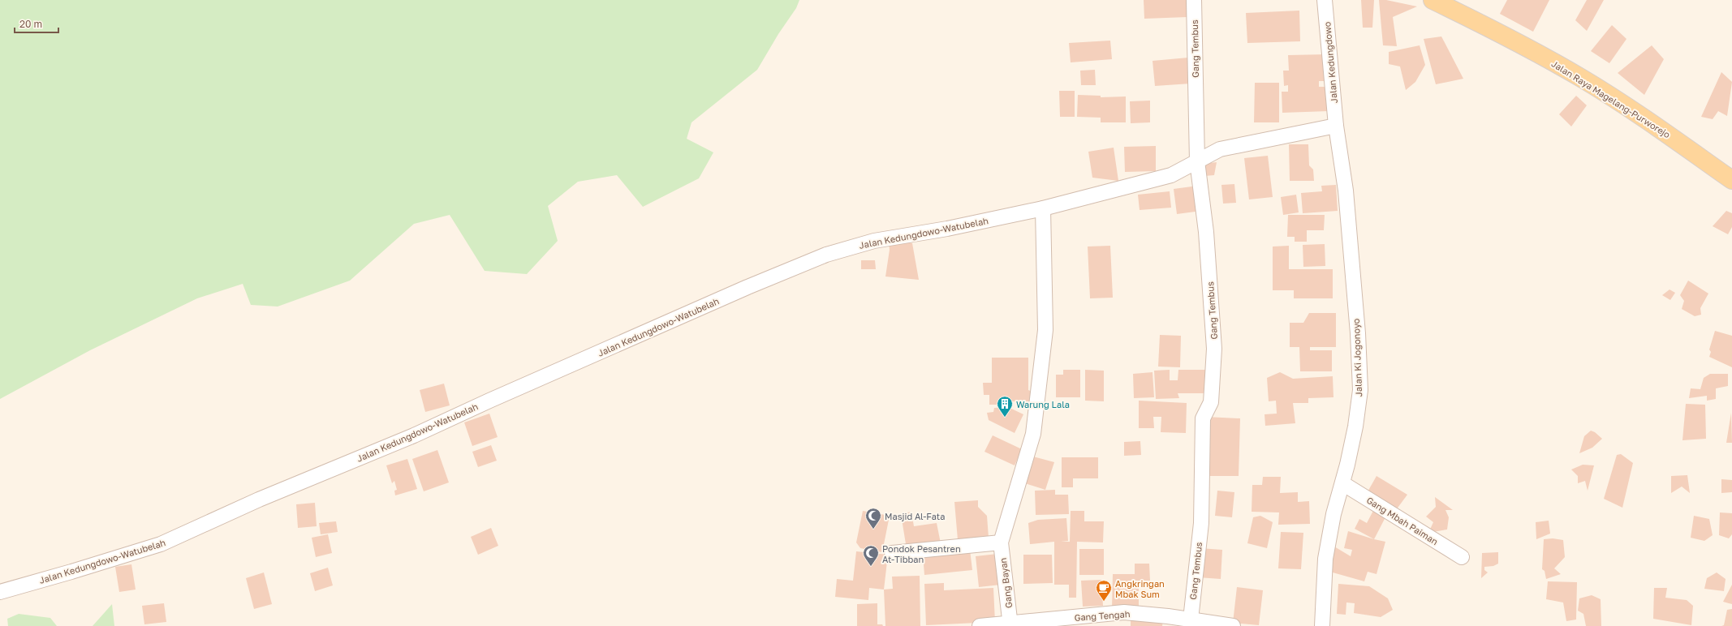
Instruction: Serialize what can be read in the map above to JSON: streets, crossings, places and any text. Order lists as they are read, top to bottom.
{
  "streets": {
    "main road": ["Jalan Raya Magelang-Purworejo"],
    "street": [
      "Gang Tembus",
      "Jalan Kedungdowo",
      "Jalan Kedungdowo-Watubelah",
      "Jalan Ki Jogonoyo",
      "Gang Mbah Paiman",
      "Gang Bayan",
      "Gang Tengah"
    ]
  },
  "crossings": [
    ["Gang Tembus", "Jalan Kedungdowo-Watubelah"],
    ["Gang Tembus", "Gang Tengah"],
    ["Jalan Kedungdowo", "Jalan Kedungdowo-Watubelah"],
    ["Jalan Kedungdowo", "Jalan Ki Jogonoyo"],
    ["Jalan Kedungdowo-Watubelah", "Jalan Ki Jogonoyo"],
    ["Jalan Ki Jogonoyo", "Gang Mbah Paiman"],
    ["Gang Bayan", "Gang Tengah"]
  ],
  "places": {
    "building": ["Warung Lala"],
    "mosque": ["Masjid Al-Fata", "Pondok Pesantren At-Tibban"],
    "cafe": ["Angkringan Mbak Sum"]
  },
  "scale_bar": "20 m"
}
